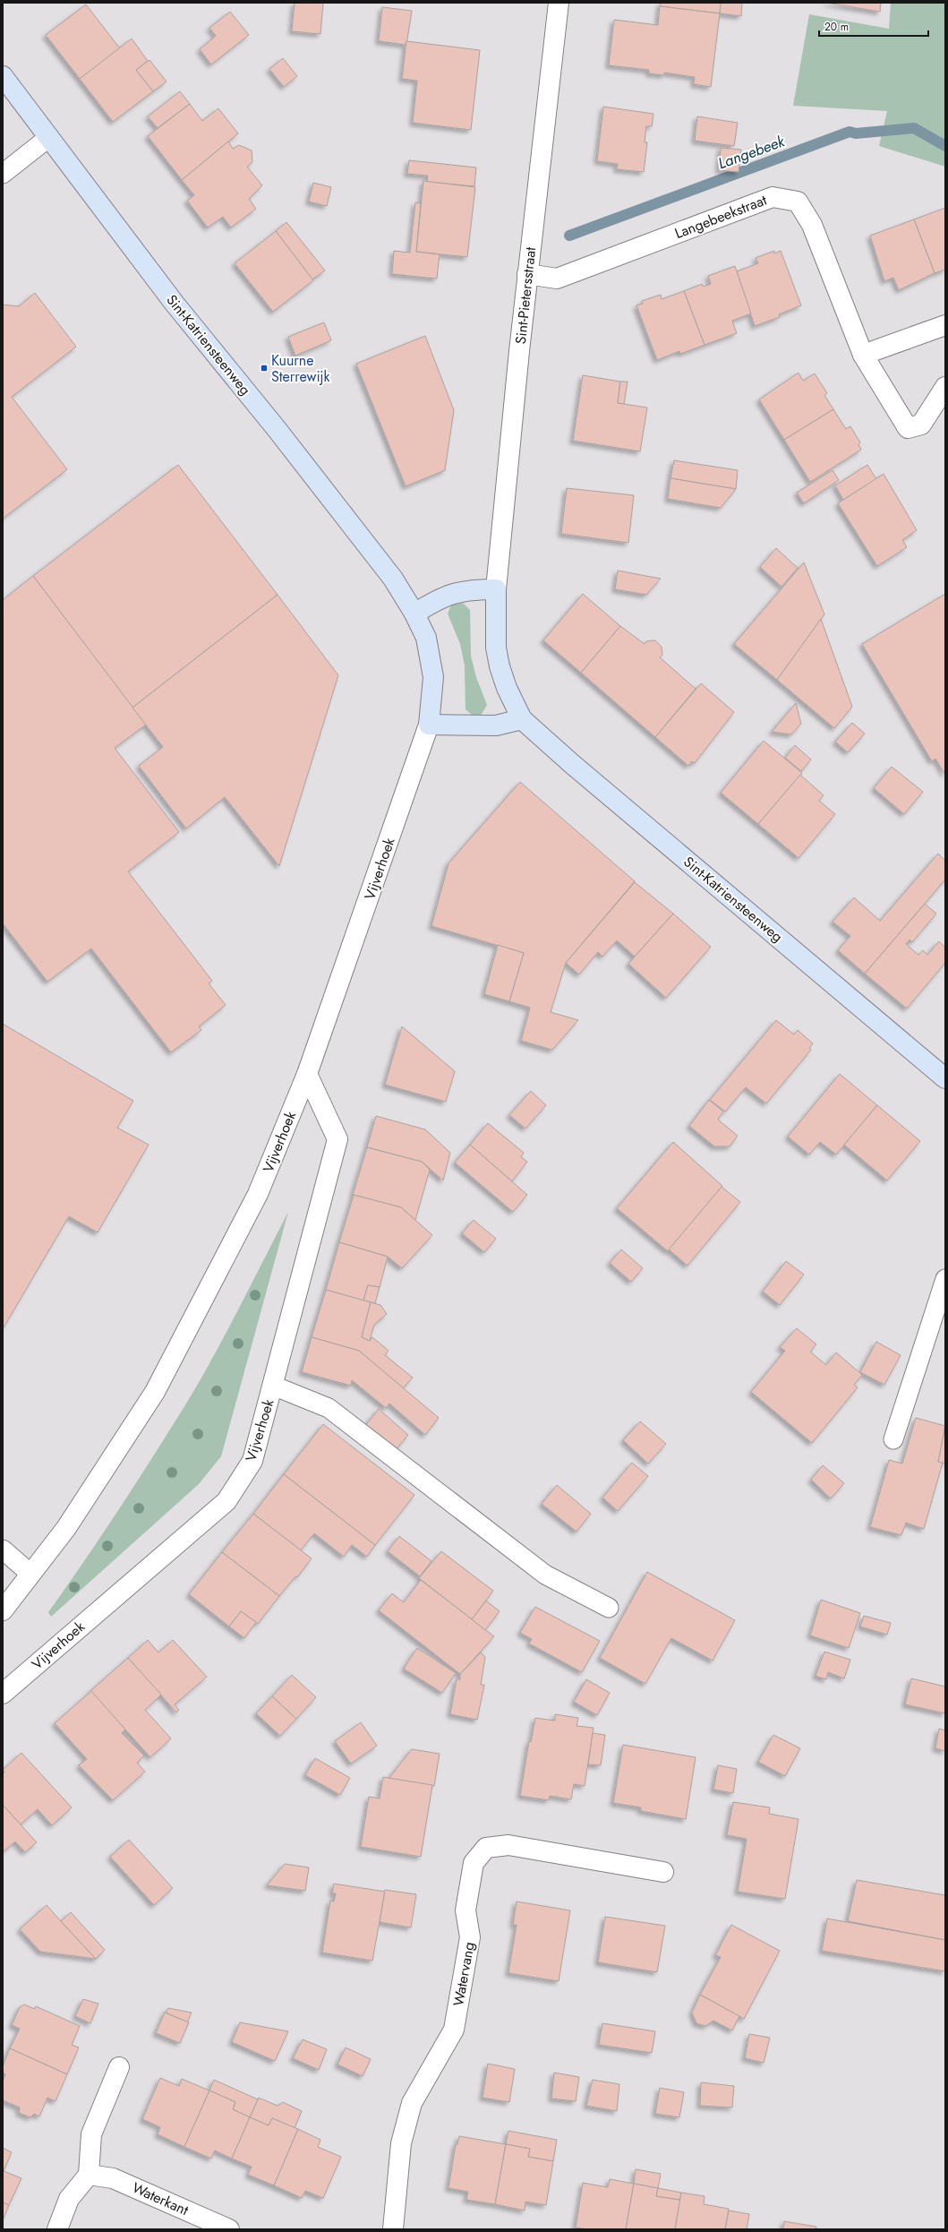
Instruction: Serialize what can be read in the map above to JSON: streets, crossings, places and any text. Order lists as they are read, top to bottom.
{
  "streets": {
    "street": [
      "Langebeekstraat",
      "Sint-Pietersstraat",
      "Sint-Katriensteenweg",
      "Vijverhoek",
      "Watervang",
      "Waterkant"
    ]
  },
  "crossings": [
    ["Langebeekstraat", "Sint-Pietersstraat"],
    ["Sint-Pietersstraat", "Sint-Katriensteenweg"],
    ["Sint-Katriensteenweg", "Vijverhoek"]
  ],
  "water": ["Langebeek"],
  "places": {
    "transit": ["Kuurne Sterrewijk"]
  },
  "scale_bar": "20 m"
}
